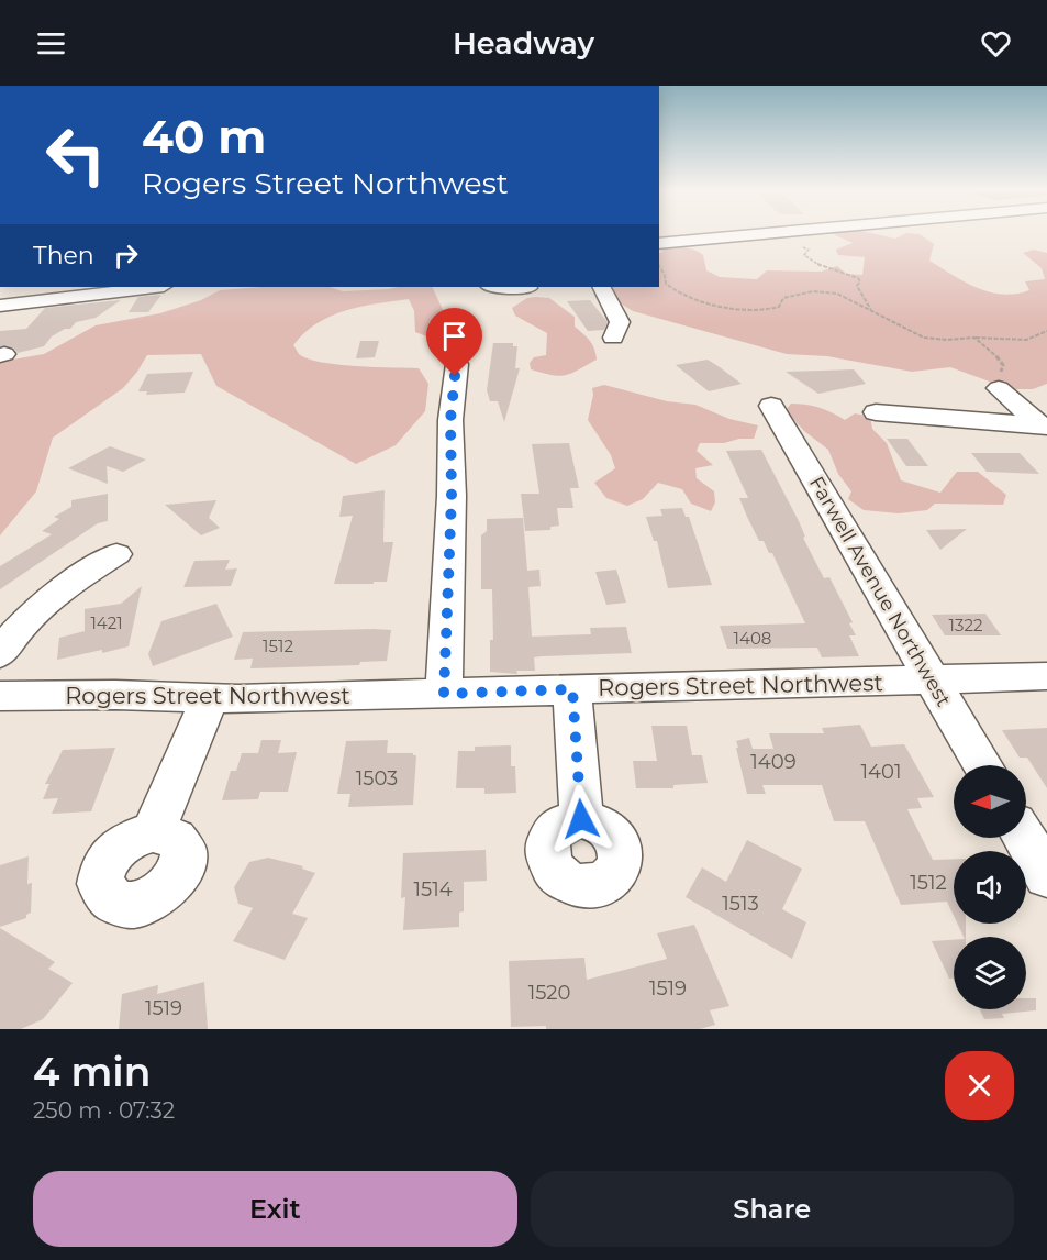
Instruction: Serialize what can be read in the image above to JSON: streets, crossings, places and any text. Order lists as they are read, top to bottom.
{
  "streets": {
    "street": ["Farwell Avenue Northwest", "Rogers Street Northwest"]
  },
  "crossings": [
    ["Farwell Avenue Northwest", "Rogers Street Northwest"]
  ],
  "house_numbers": [
    "1421",
    "1322",
    "1408",
    "1512",
    "1409",
    "1401",
    "1503",
    "1512",
    "1514",
    "1513",
    "1519",
    "1520",
    "1519"
  ],
  "north": "left",
  "page": {
    "header": "Headway",
    "turn": ["40 m", "Rogers Street Northwest"],
    "then": "Then",
    "heading": ["4 min", "250 m · 07:32"],
    "buttons": ["Exit", "Share"]
  }
}
